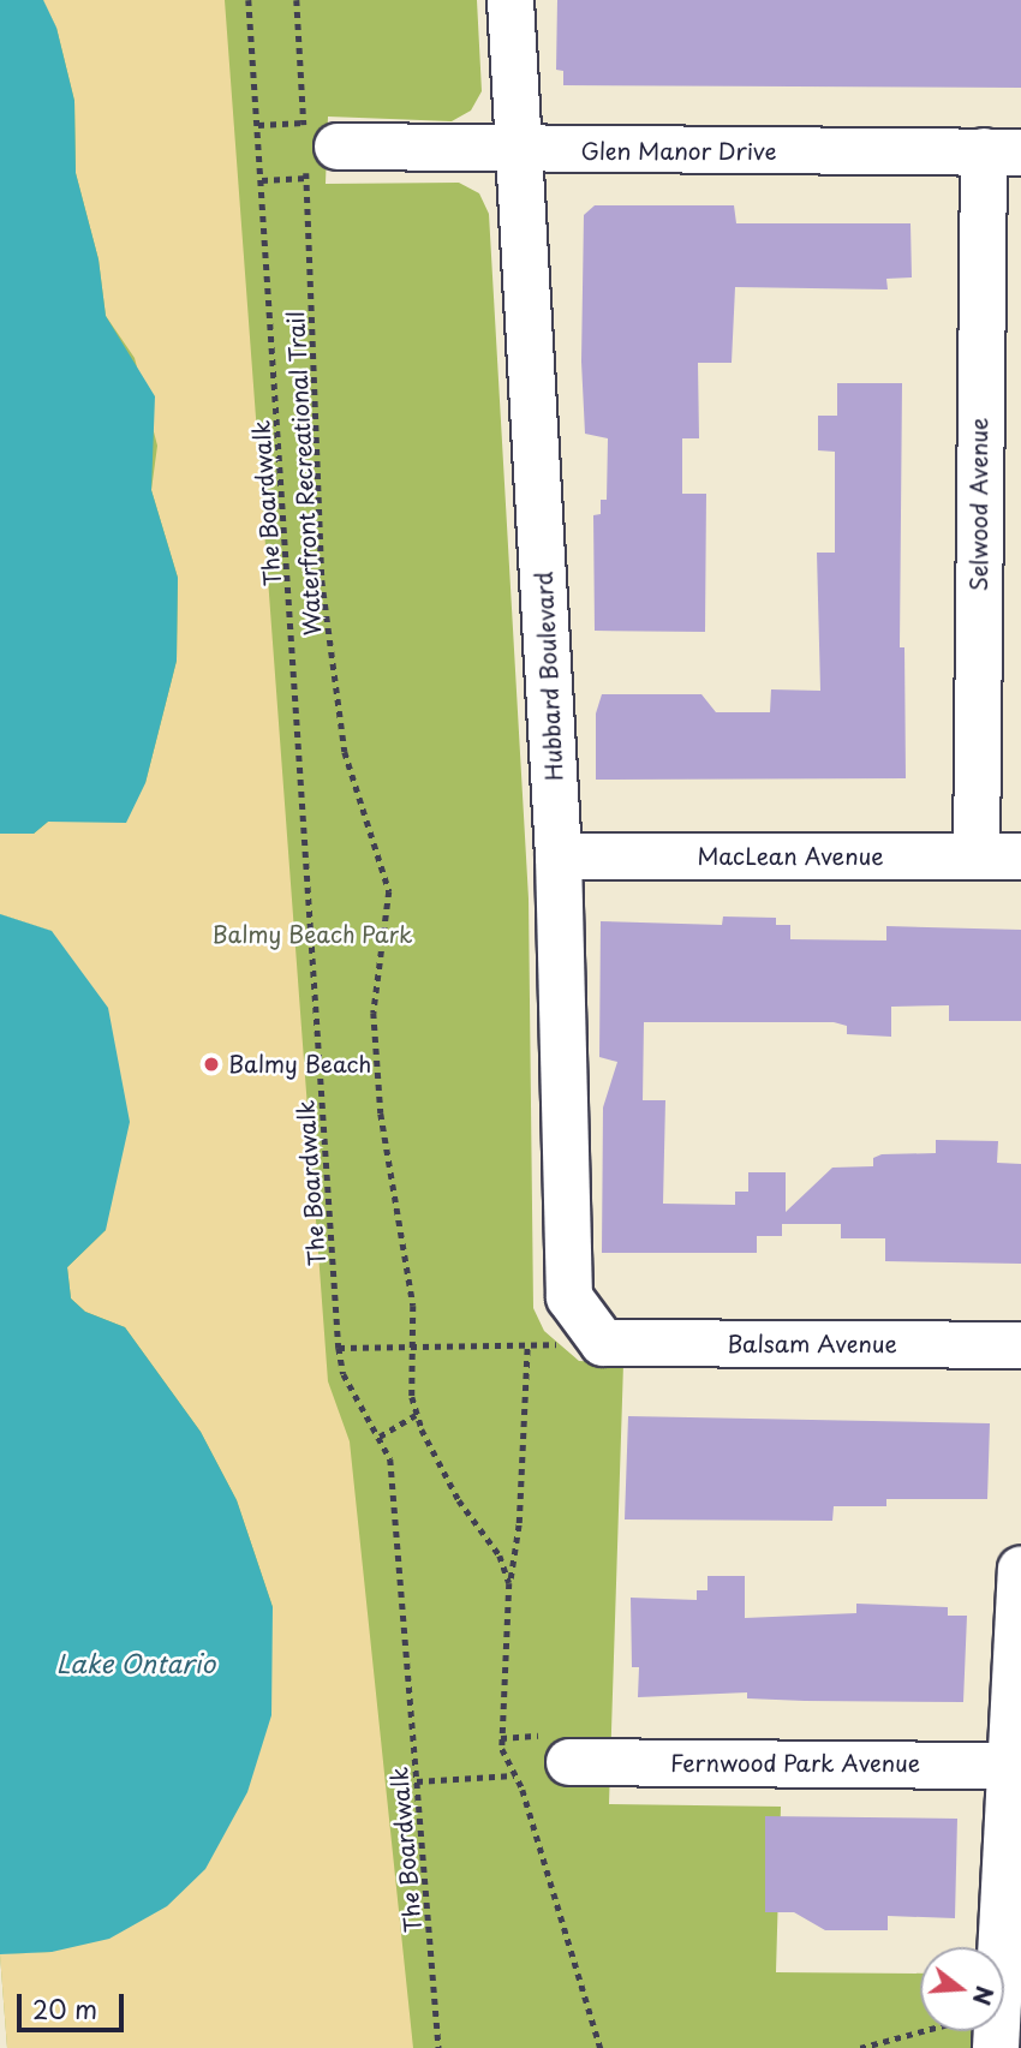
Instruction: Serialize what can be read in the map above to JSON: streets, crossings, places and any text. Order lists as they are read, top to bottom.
{
  "streets": {
    "street": [
      "Glen Manor Drive",
      "Selwood Avenue",
      "Hubbard Boulevard",
      "MacLean Avenue",
      "Balsam Avenue",
      "Fernwood Park Avenue"
    ],
    "path": ["Waterfront Recreational Trail", "The Boardwalk"]
  },
  "crossings": [
    ["Glen Manor Drive", "Waterfront Recreational Trail"],
    ["Glen Manor Drive", "Selwood Avenue"],
    ["Glen Manor Drive", "Hubbard Boulevard"],
    ["Selwood Avenue", "MacLean Avenue"],
    ["Hubbard Boulevard", "MacLean Avenue"],
    ["Hubbard Boulevard", "Balsam Avenue"]
  ],
  "water": ["Lake Ontario"],
  "parks": ["Balmy Beach Park"],
  "places": ["Balmy Beach"],
  "scale_bar": "20 m",
  "north": "right"
}
